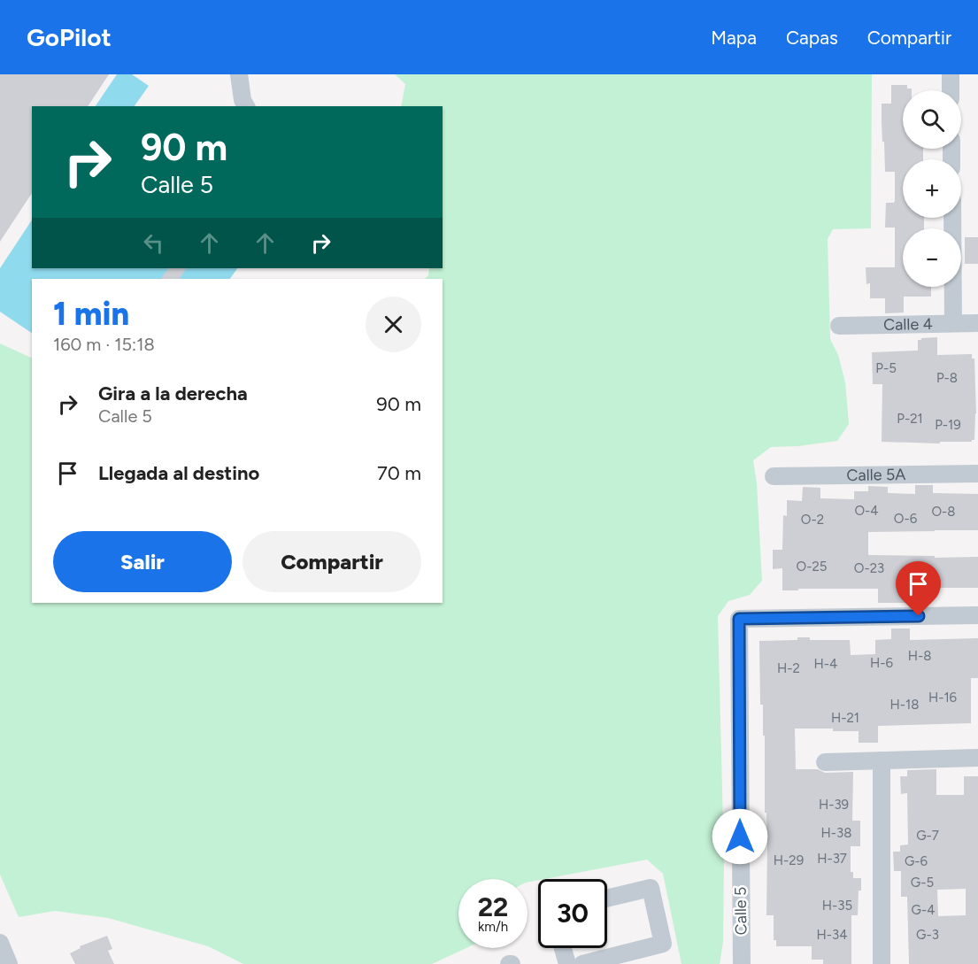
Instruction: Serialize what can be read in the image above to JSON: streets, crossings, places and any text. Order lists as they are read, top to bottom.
{
  "streets": {
    "street": ["Calle 4", "Calle 5A", "Calle 5"]
  },
  "house_numbers": [
    "P-5",
    "P-8",
    "P-21",
    "P-19",
    "O-4",
    "O-8",
    "O-6",
    "O-2",
    "O-25",
    "O-23",
    "H-8",
    "H-6",
    "H-4",
    "H-2",
    "H-16",
    "H-18",
    "H-21",
    "H-39",
    "H-38",
    "G-7",
    "H-37",
    "H-29",
    "G-6",
    "G-5",
    "H-35",
    "G-4",
    "H-34",
    "G-3"
  ],
  "page": {
    "header": "GoPilot",
    "nav": ["Mapa", "Capas", "Compartir"],
    "map_buttons": ["+", "−"],
    "turn": ["90 m", "Calle 5"],
    "heading": ["1 min", "160 m · 15:18"],
    "list": [
      {
        "name": "Gira a la derecha",
        "note": "Calle 5",
        "value": "90 m"
      },
      {
        "name": "Llegada al destino",
        "value": "70 m"
      }
    ],
    "buttons": ["Salir", "Compartir"],
    "speed": "22 km/h",
    "limit": "30"
  }
}
